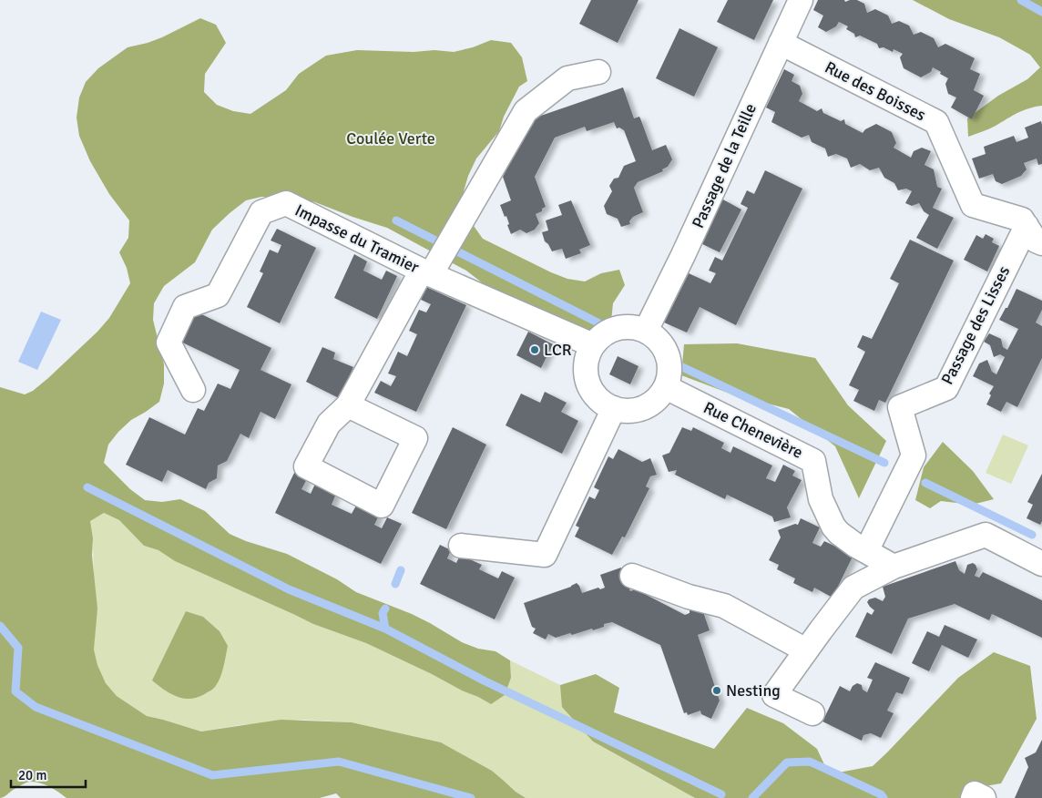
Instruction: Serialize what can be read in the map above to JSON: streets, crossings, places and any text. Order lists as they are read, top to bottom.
{
  "streets": {
    "street": [
      "Rue des Boisses",
      "Passage de la Teille",
      "Impasse du Tramier",
      "Passage des Lisses",
      "Rue Chenevière"
    ]
  },
  "crossings": [
    ["Rue des Boisses", "Passage de la Teille"],
    ["Rue des Boisses", "Passage des Lisses"],
    ["Passage de la Teille", "Impasse du Tramier"],
    ["Passage de la Teille", "Rue Chenevière"],
    ["Impasse du Tramier", "Rue Chenevière"],
    ["Passage des Lisses", "Rue Chenevière"]
  ],
  "parks": ["Coulée Verte"],
  "places": ["LCR", "Nesting"],
  "scale_bar": "20 m"
}
